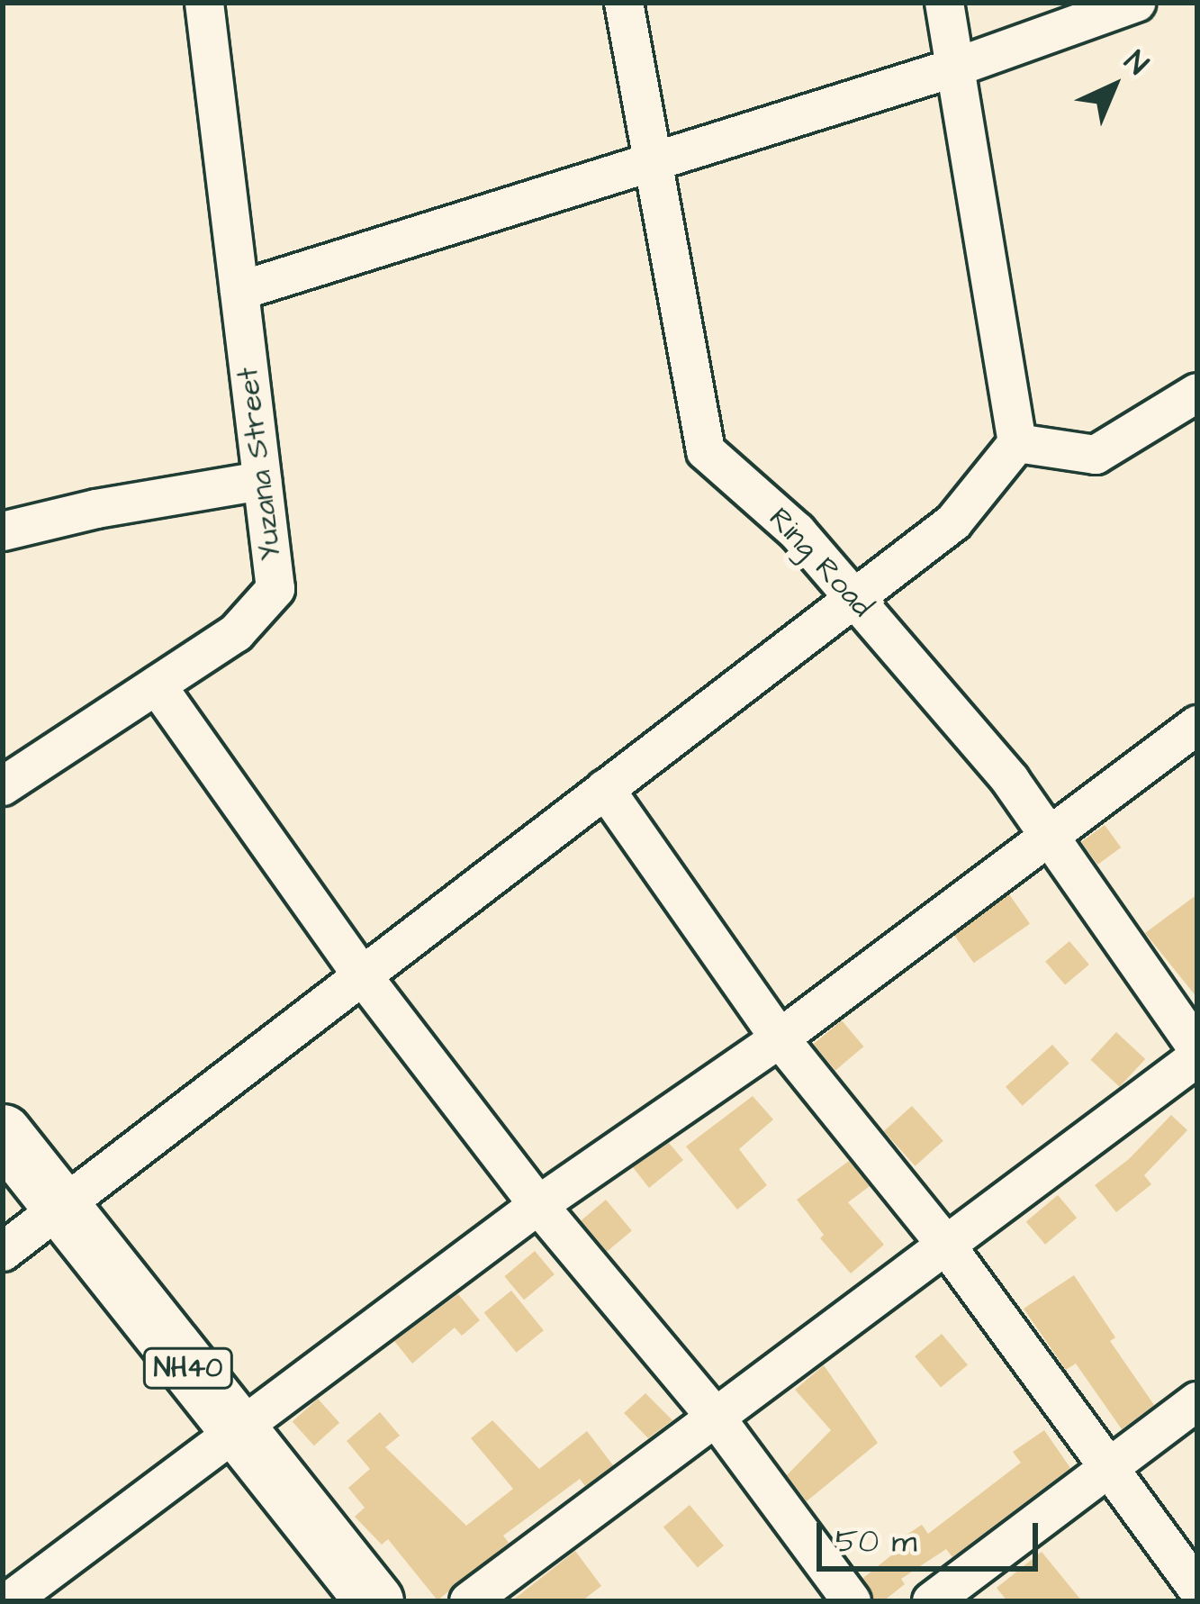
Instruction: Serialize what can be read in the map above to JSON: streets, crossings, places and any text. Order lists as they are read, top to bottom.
{
  "streets": {
    "highway": ["NH40"],
    "street": ["Yuzana Street", "Ring Road"]
  },
  "scale_bar": "50 m",
  "north": "top right"
}
